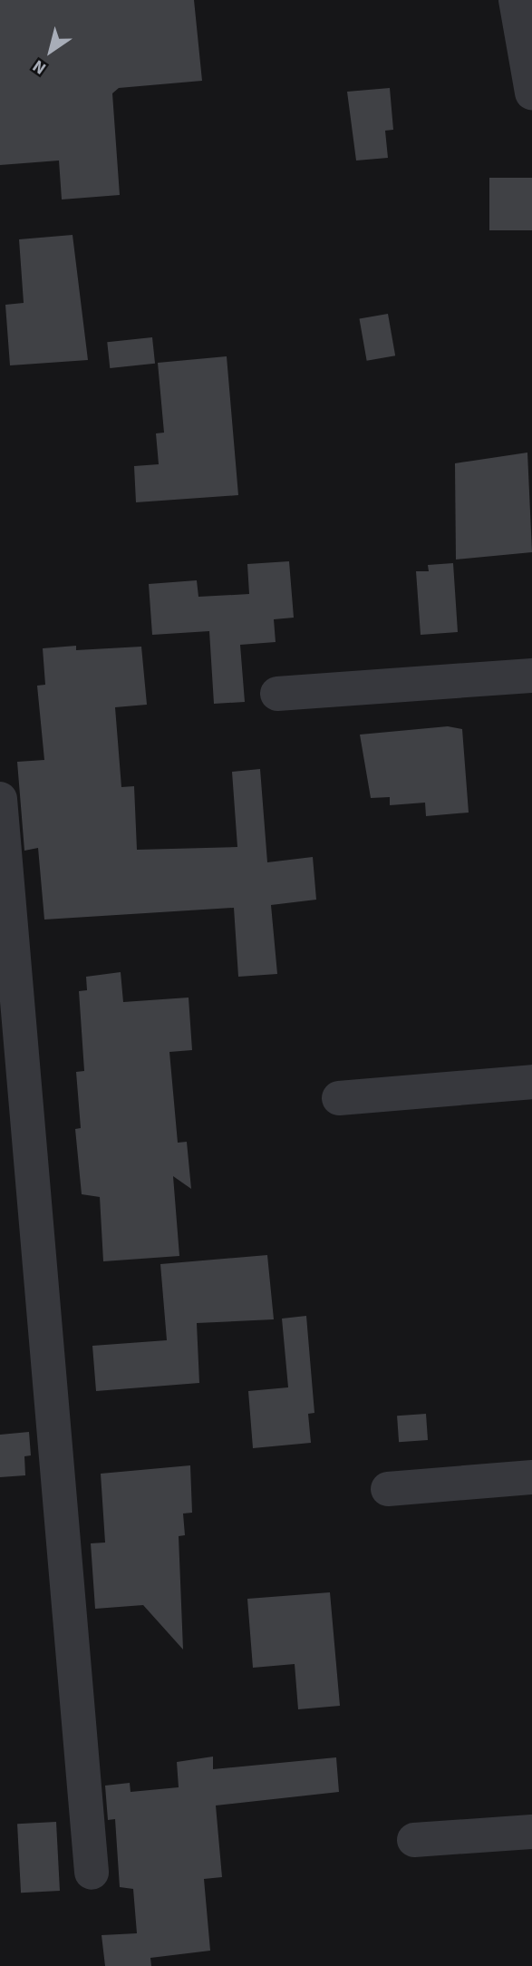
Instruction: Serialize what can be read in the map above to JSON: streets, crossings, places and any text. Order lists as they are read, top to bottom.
{
  "north": "bottom left"
}
